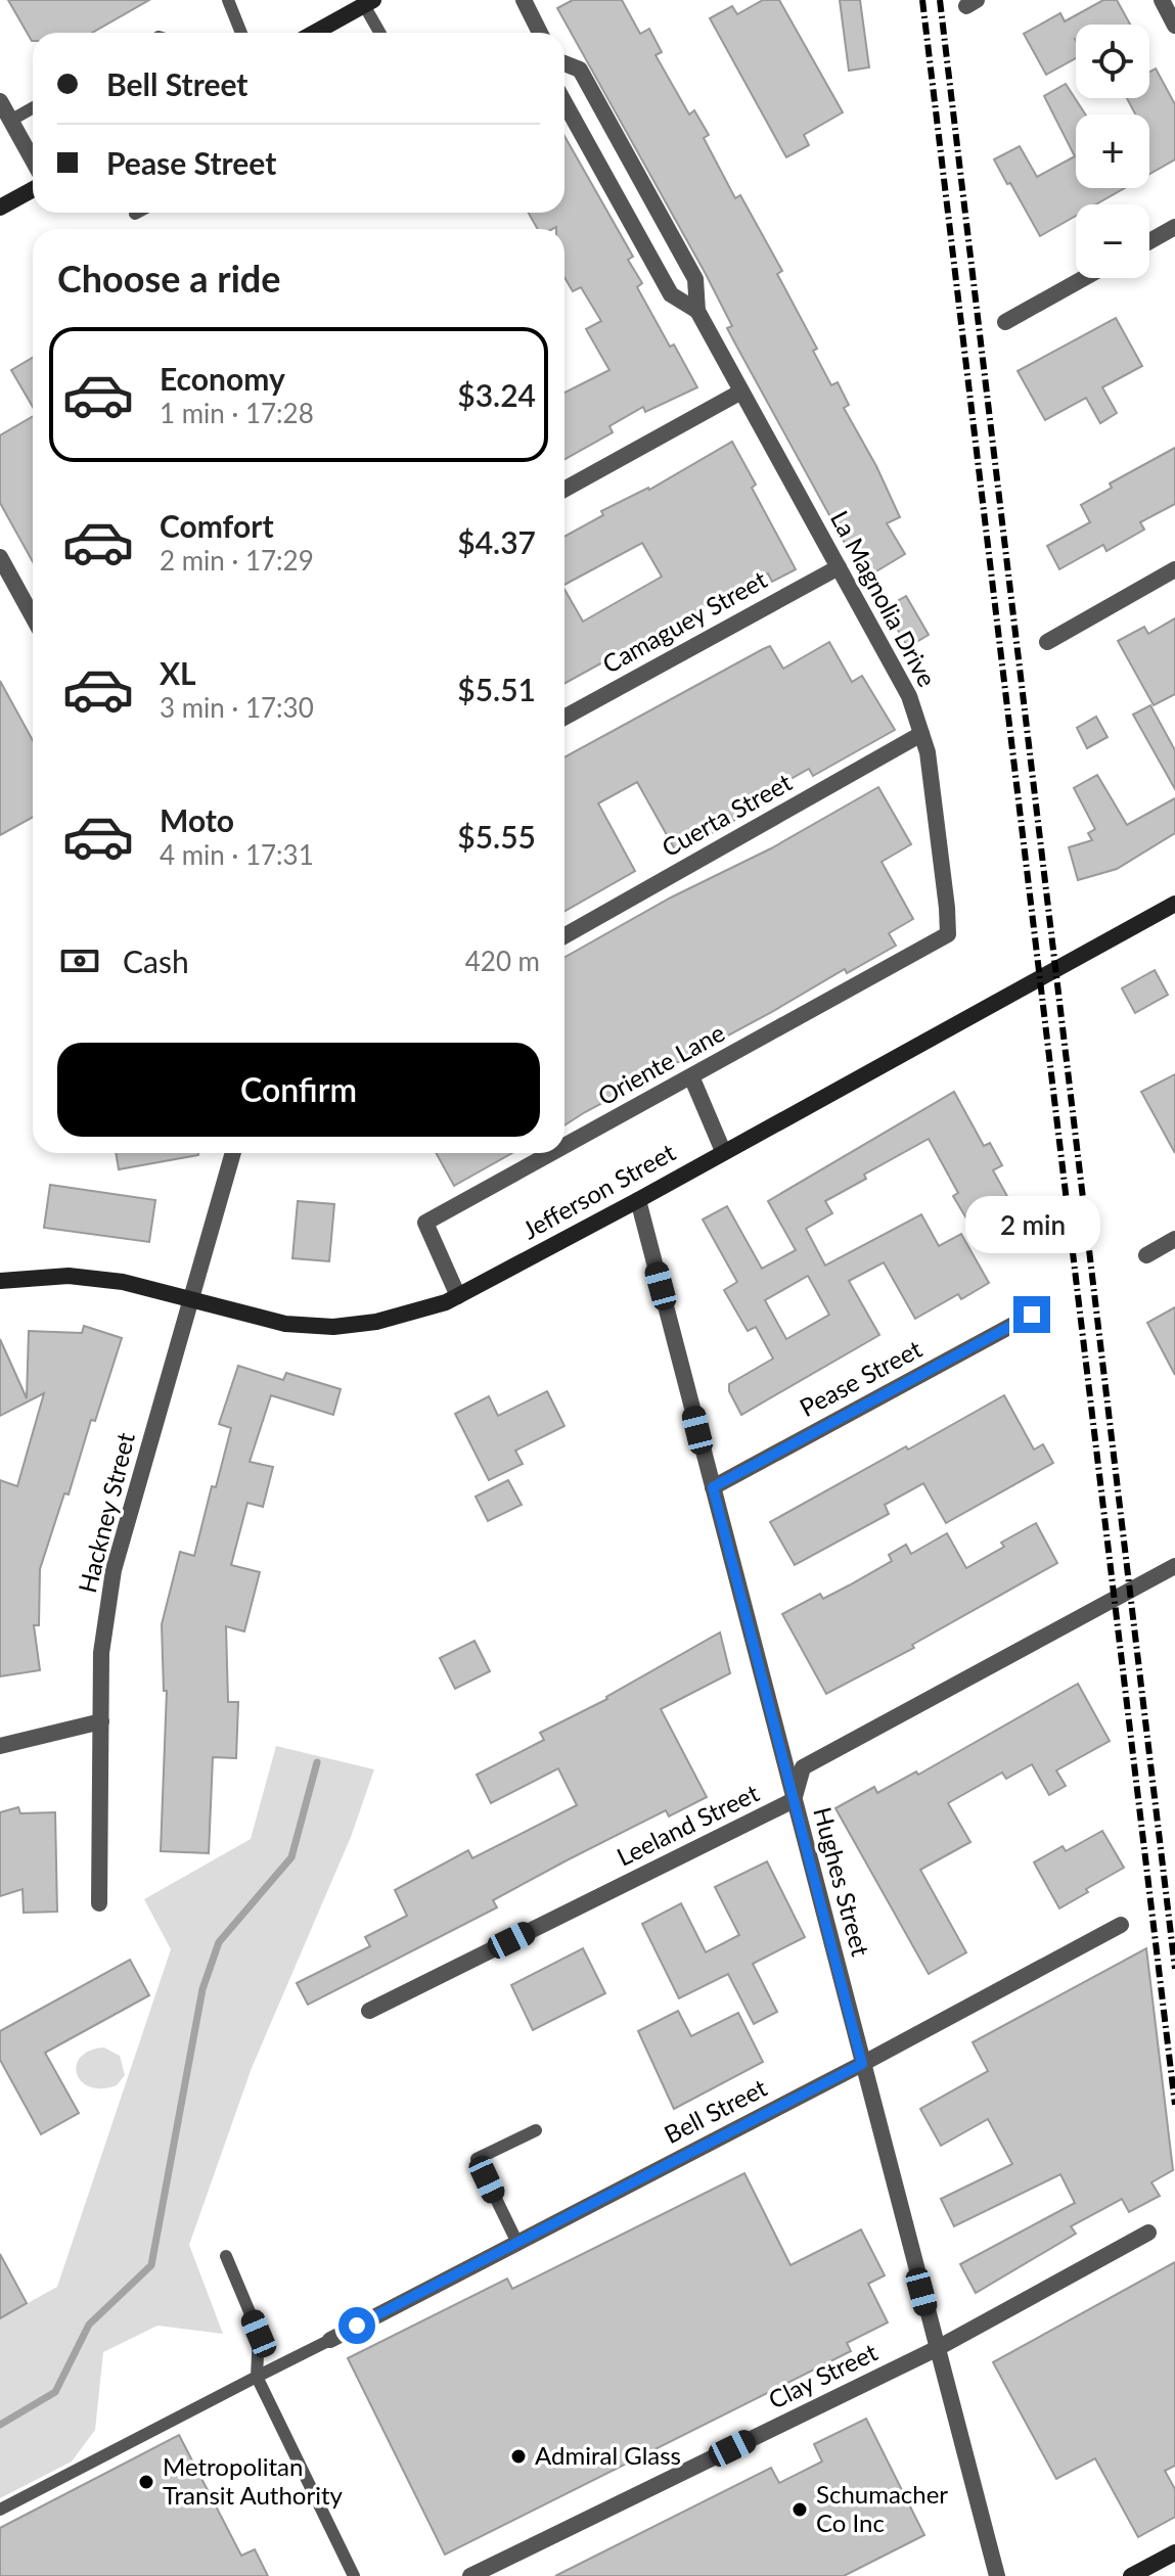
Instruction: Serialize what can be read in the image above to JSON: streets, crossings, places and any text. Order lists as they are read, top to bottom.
{
  "streets": {
    "street": [
      "La Magnolia Drive",
      "Camaguey Street",
      "Cuerta Street",
      "Oriente Lane",
      "Jefferson Street",
      "Pease Street",
      "Hackney Street",
      "Leeland Street",
      "Hughes Street",
      "Bell Street",
      "Clay Street"
    ]
  },
  "crossings": [
    ["La Magnolia Drive", "Camaguey Street"],
    ["La Magnolia Drive", "Cuerta Street"],
    ["La Magnolia Drive", "Oriente Lane"],
    ["Oriente Lane", "Jefferson Street"],
    ["Jefferson Street", "Hackney Street"],
    ["Jefferson Street", "Hughes Street"],
    ["Pease Street", "Hughes Street"],
    ["Leeland Street", "Hughes Street"],
    ["Hughes Street", "Bell Street"],
    ["Hughes Street", "Clay Street"]
  ],
  "places": ["Admiral Glass", "Metropolitan Transit Authority", "Schumacher Co Inc"],
  "page": {
    "map_buttons": ["+", "−"],
    "banner": ["Bell Street", "Pease Street"],
    "heading": "Choose a ride",
    "list": [
      {
        "name": "Economy",
        "note": "1 min · 17:28",
        "value": "$3.24"
      },
      {
        "name": "Comfort",
        "note": "2 min · 17:29",
        "value": "$4.37"
      },
      {
        "name": "XL",
        "note": "3 min · 17:30",
        "value": "$5.51"
      },
      {
        "name": "Moto",
        "note": "4 min · 17:31",
        "value": "$5.55"
      }
    ],
    "pay": ["Cash", "420 m"],
    "buttons": "Confirm",
    "bubble": "2 min"
  }
}
